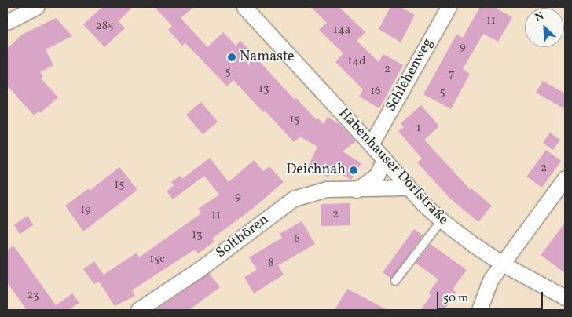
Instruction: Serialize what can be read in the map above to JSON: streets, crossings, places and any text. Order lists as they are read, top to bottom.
{
  "streets": {
    "street": ["Schlehenweg", "Habenhauser Dorfstraße", "Solthören"]
  },
  "crossings": [
    ["Schlehenweg", "Habenhauser Dorfstraße"],
    ["Habenhauser Dorfstraße", "Solthören"]
  ],
  "places": ["Namaste", "Deichnah"],
  "house_numbers": [
    "11",
    "285",
    "14a",
    "9",
    "14d",
    "2",
    "5",
    "7",
    "13",
    "16",
    "5",
    "15",
    "1",
    "2",
    "15",
    "9",
    "19",
    "2",
    "11",
    "13",
    "6",
    "15c",
    "8",
    "23"
  ],
  "scale_bar": "50 m",
  "north": "top left"
}
